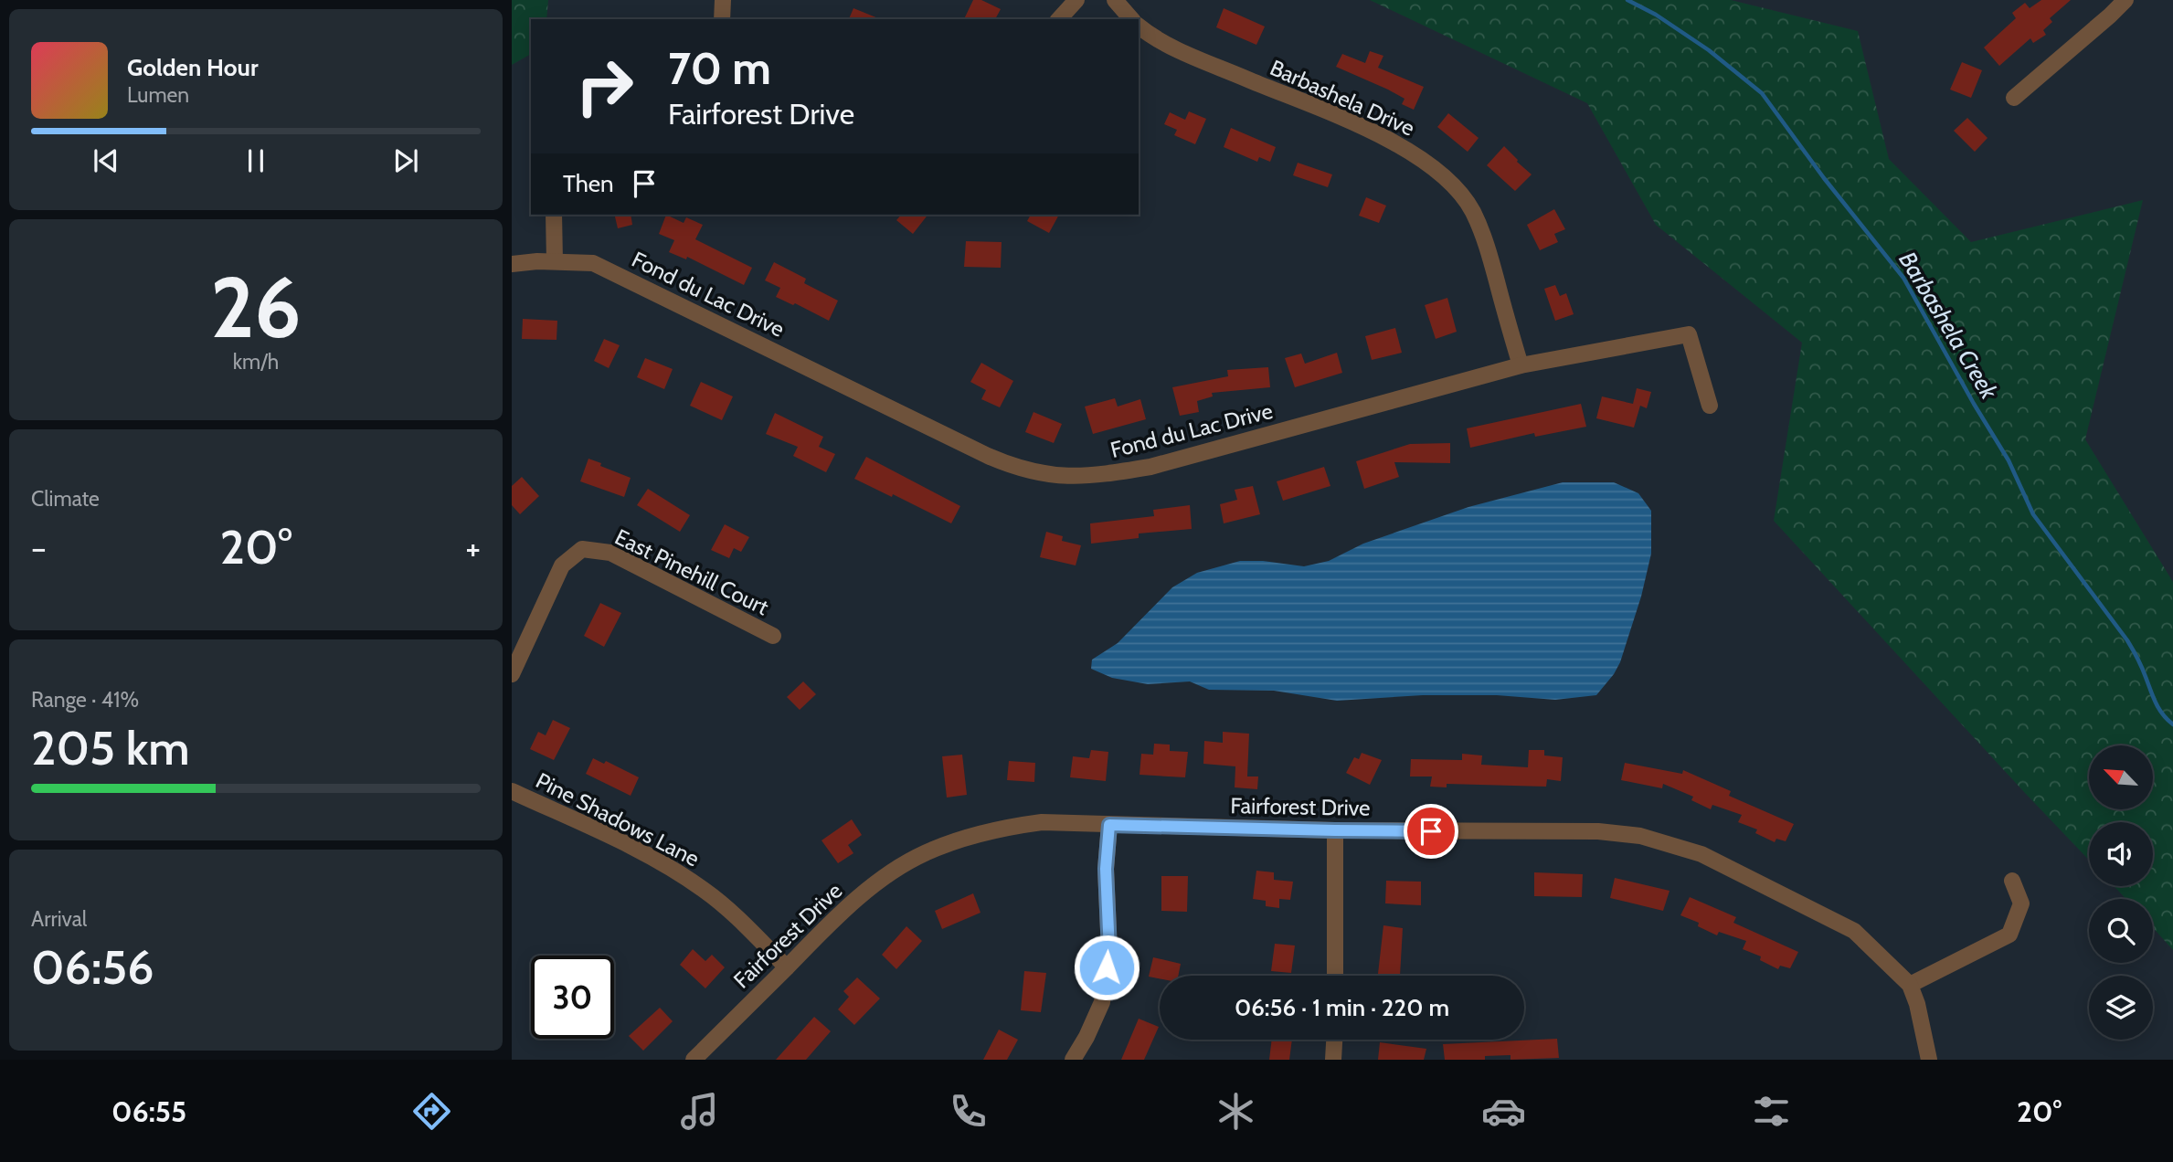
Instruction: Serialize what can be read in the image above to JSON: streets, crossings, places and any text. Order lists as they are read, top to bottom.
{
  "streets": {
    "street": [
      "Barbashela Drive",
      "Fond du Lac Drive",
      "East Pinehill Court",
      "Fairforest Drive",
      "Pine Shadows Lane"
    ]
  },
  "crossings": [
    ["Barbashela Drive", "Fond du Lac Drive"],
    ["Fairforest Drive", "Pine Shadows Lane"]
  ],
  "water": ["Barbashela Creek"],
  "north": "top left",
  "page": {
    "turn": ["70 m", "Fairforest Drive"],
    "song": ["Golden Hour", "Lumen"],
    "then": "Then",
    "tile": [
      ["26", "km/h"],
      "Climate",
      ["Range · 41%", "205 km"],
      ["Arrival", "06:56"]
    ],
    "heat": ["−", "20°", "+"],
    "limit": "30",
    "trip": "06:56 · 1 min · 220 m",
    "tabs": ["06:55", "20°"]
  }
}
